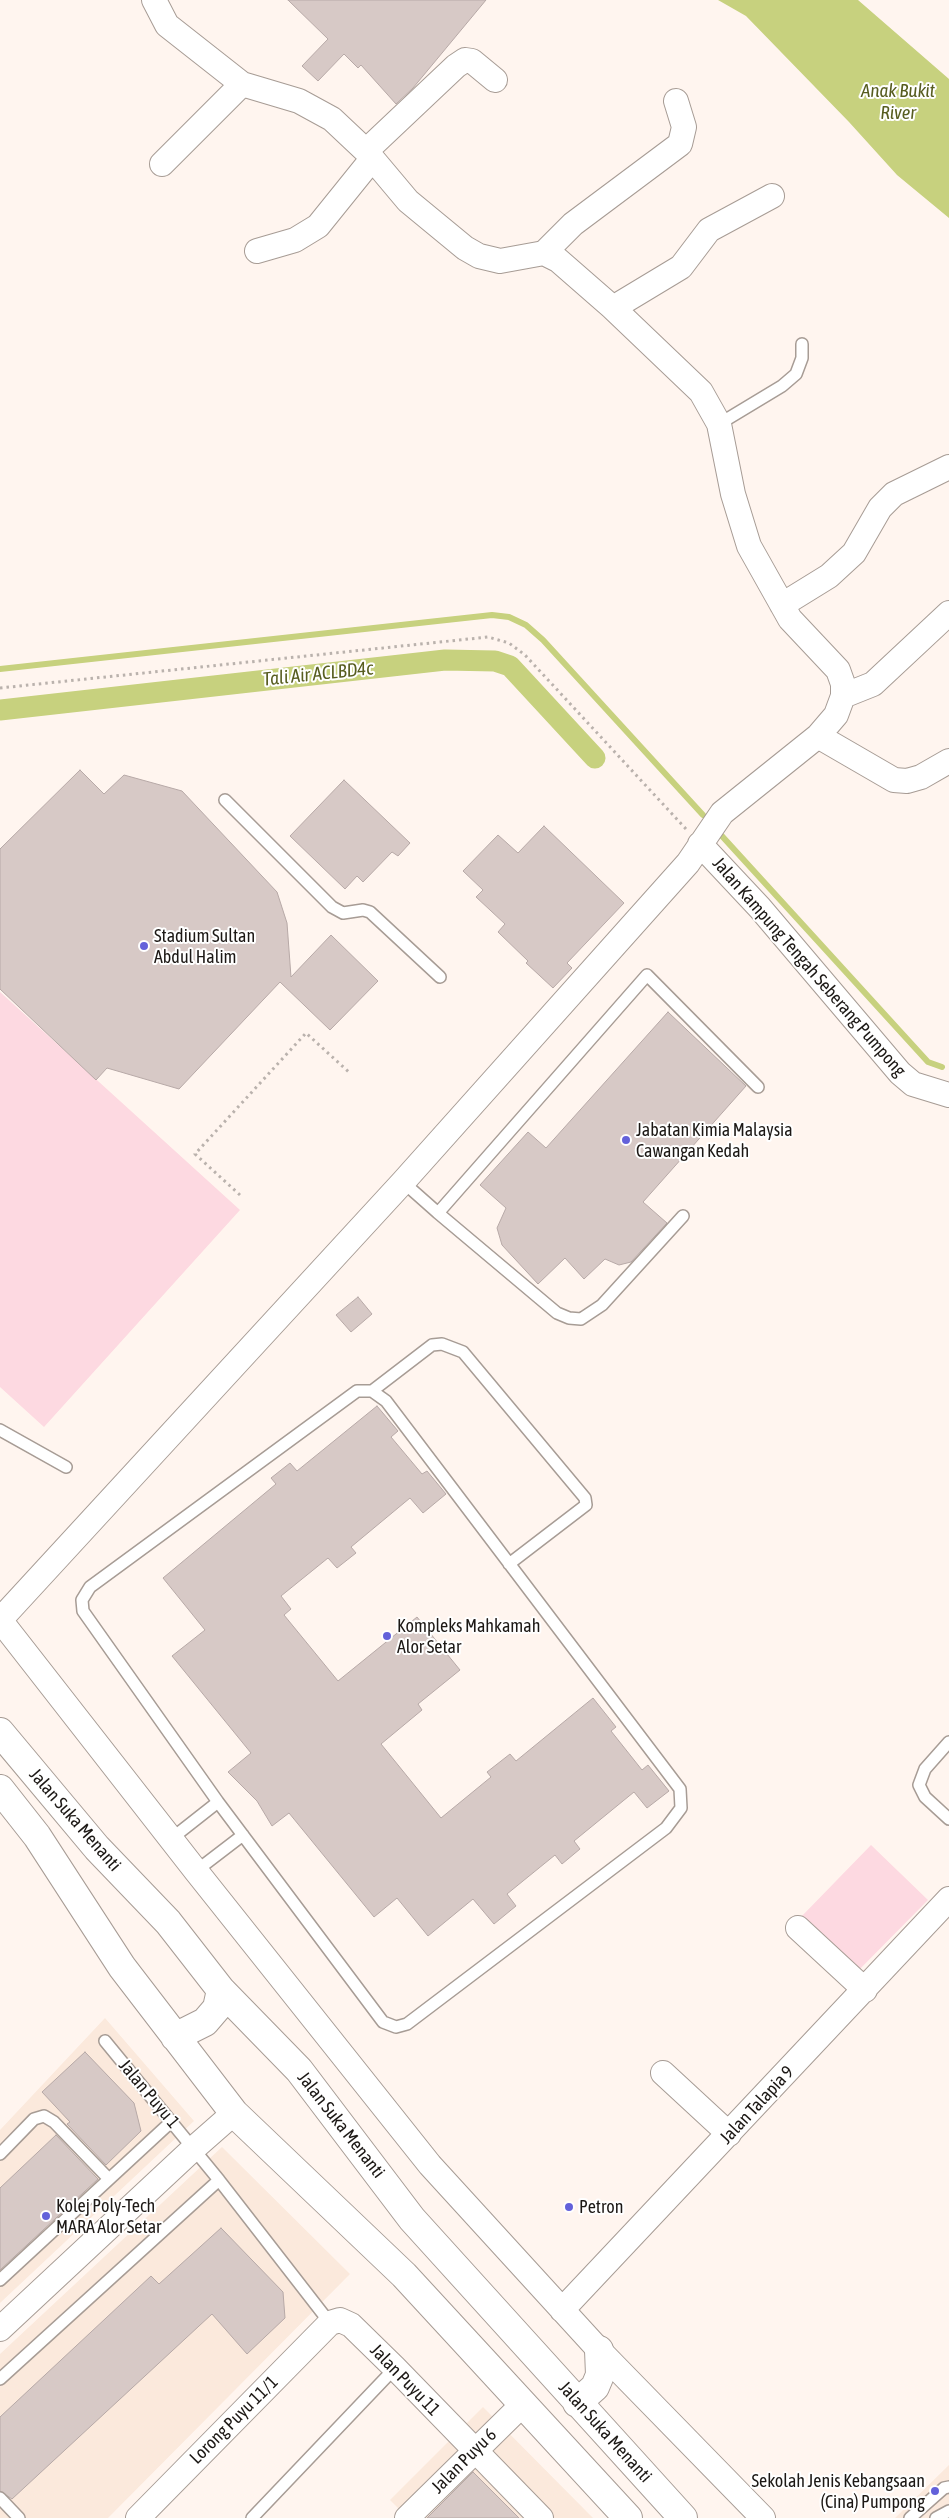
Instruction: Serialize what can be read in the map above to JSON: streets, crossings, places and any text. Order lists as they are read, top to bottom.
{
  "streets": {
    "main road": ["Jalan Suka Menanti"],
    "street": [
      "Jalan Kampung Tengah Seberang Pumpong",
      "Jalan Talapia 9",
      "Jalan Puyu 11",
      "Lorong Puyu 11/1",
      "Jalan Puyu 6"
    ],
    "lane": ["Jalan Puyu 1"]
  },
  "crossings": [
    ["Jalan Suka Menanti", "Jalan Puyu 6"],
    ["Jalan Puyu 1", "Jalan Puyu 11"],
    ["Jalan Puyu 1", "Lorong Puyu 11/1"],
    ["Jalan Puyu 11", "Lorong Puyu 11/1"],
    ["Jalan Puyu 11", "Jalan Puyu 6"]
  ],
  "water": ["Anak Bukit River", "Tali Air ACLBD4c"],
  "places": [
    "Stadium Sultan Abdul Halim",
    "Jabatan Kimia Malaysia Cawangan Kedah",
    "Kompleks Mahkamah Alor Setar",
    "Petron",
    "Kolej Poly-Tech MARA Alor Setar",
    "Sekolah Jenis Kebangsaan (Cina) Pumpong"
  ]
}
